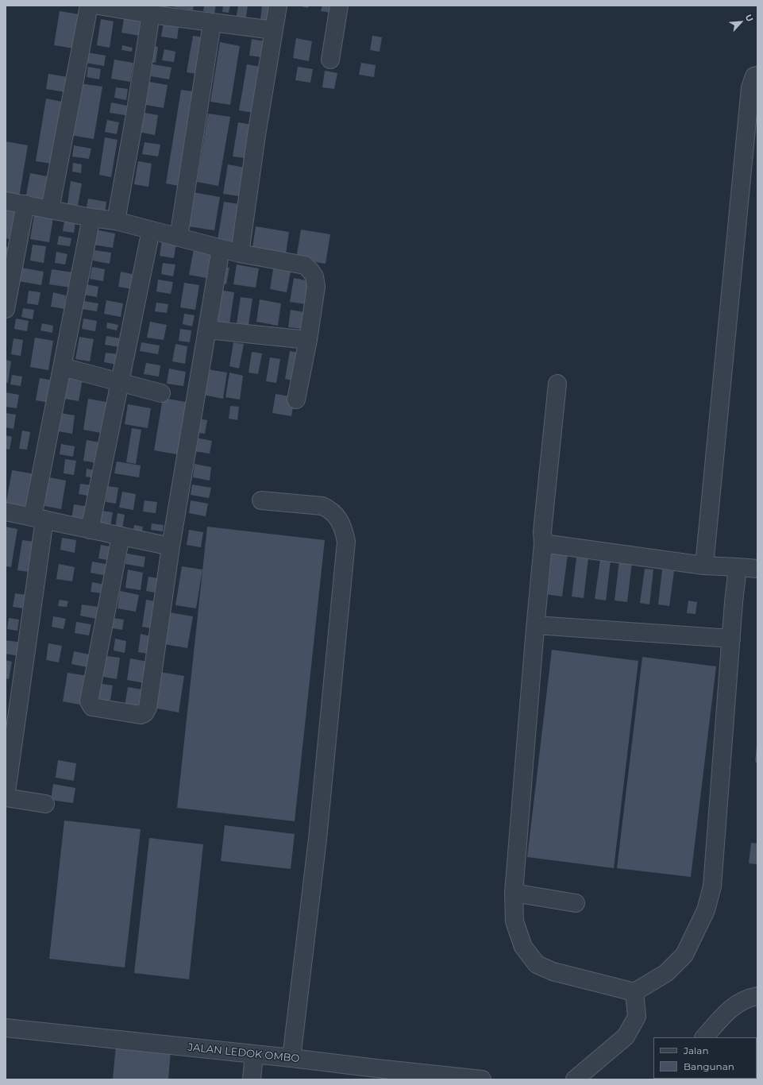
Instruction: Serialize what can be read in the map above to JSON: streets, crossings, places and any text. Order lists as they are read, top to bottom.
{
  "streets": {
    "street": ["JALAN LEDOK OMBO"]
  },
  "legend": ["Jalan", "Bangunan"],
  "north": "top right"
}
